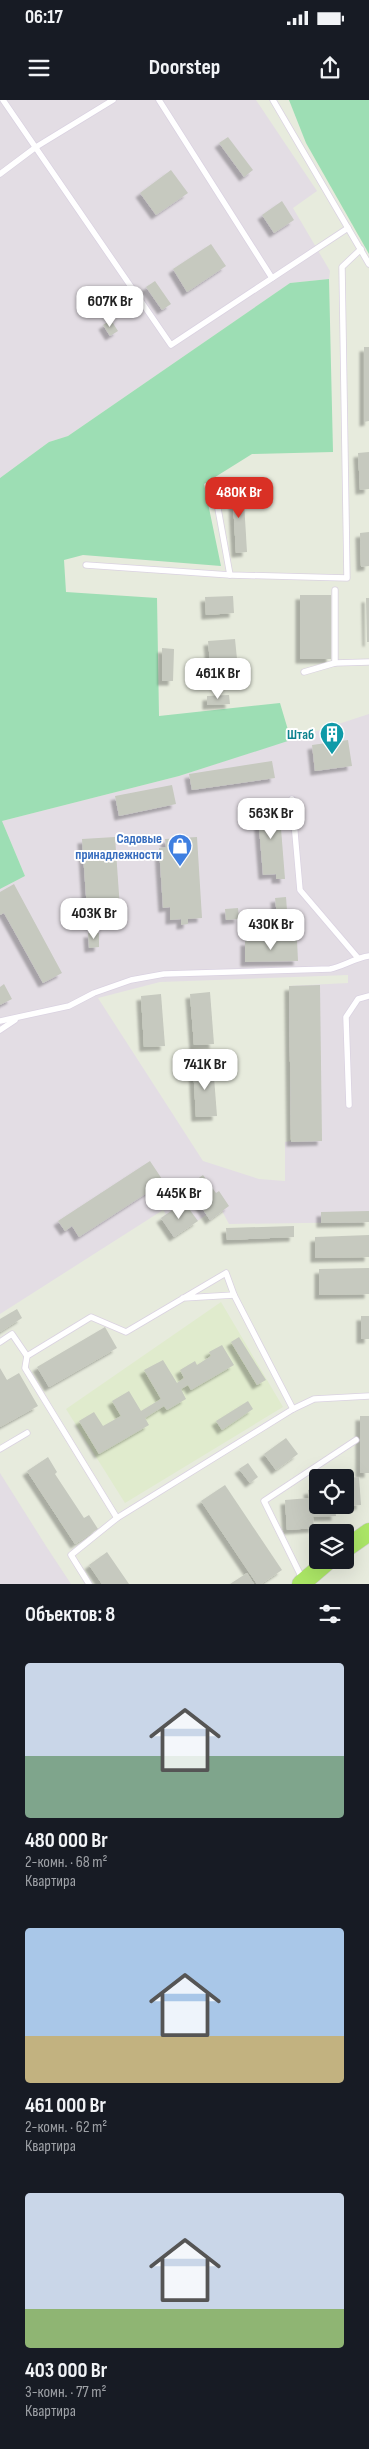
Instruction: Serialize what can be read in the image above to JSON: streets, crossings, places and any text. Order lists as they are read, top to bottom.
{
  "places": {
    "building": ["Штаб"],
    "shop": ["Садовые принадлежности"]
  },
  "page": {
    "status": "06:17",
    "header": "Doorstep",
    "price": [
      "607K Br",
      "480K Br",
      "461K Br",
      "563K Br",
      "403K Br",
      "430K Br",
      "741K Br",
      "445K Br"
    ],
    "heading": "Объектов: 8",
    "list": [
      {
        "name": "480 000 Br",
        "note": "2-комн. · 68 m² · Квартира"
      },
      {
        "name": "461 000 Br",
        "note": "2-комн. · 62 m² · Квартира"
      },
      {
        "name": "403 000 Br",
        "note": "3-комн. · 77 m² · Квартира"
      }
    ]
  }
}
